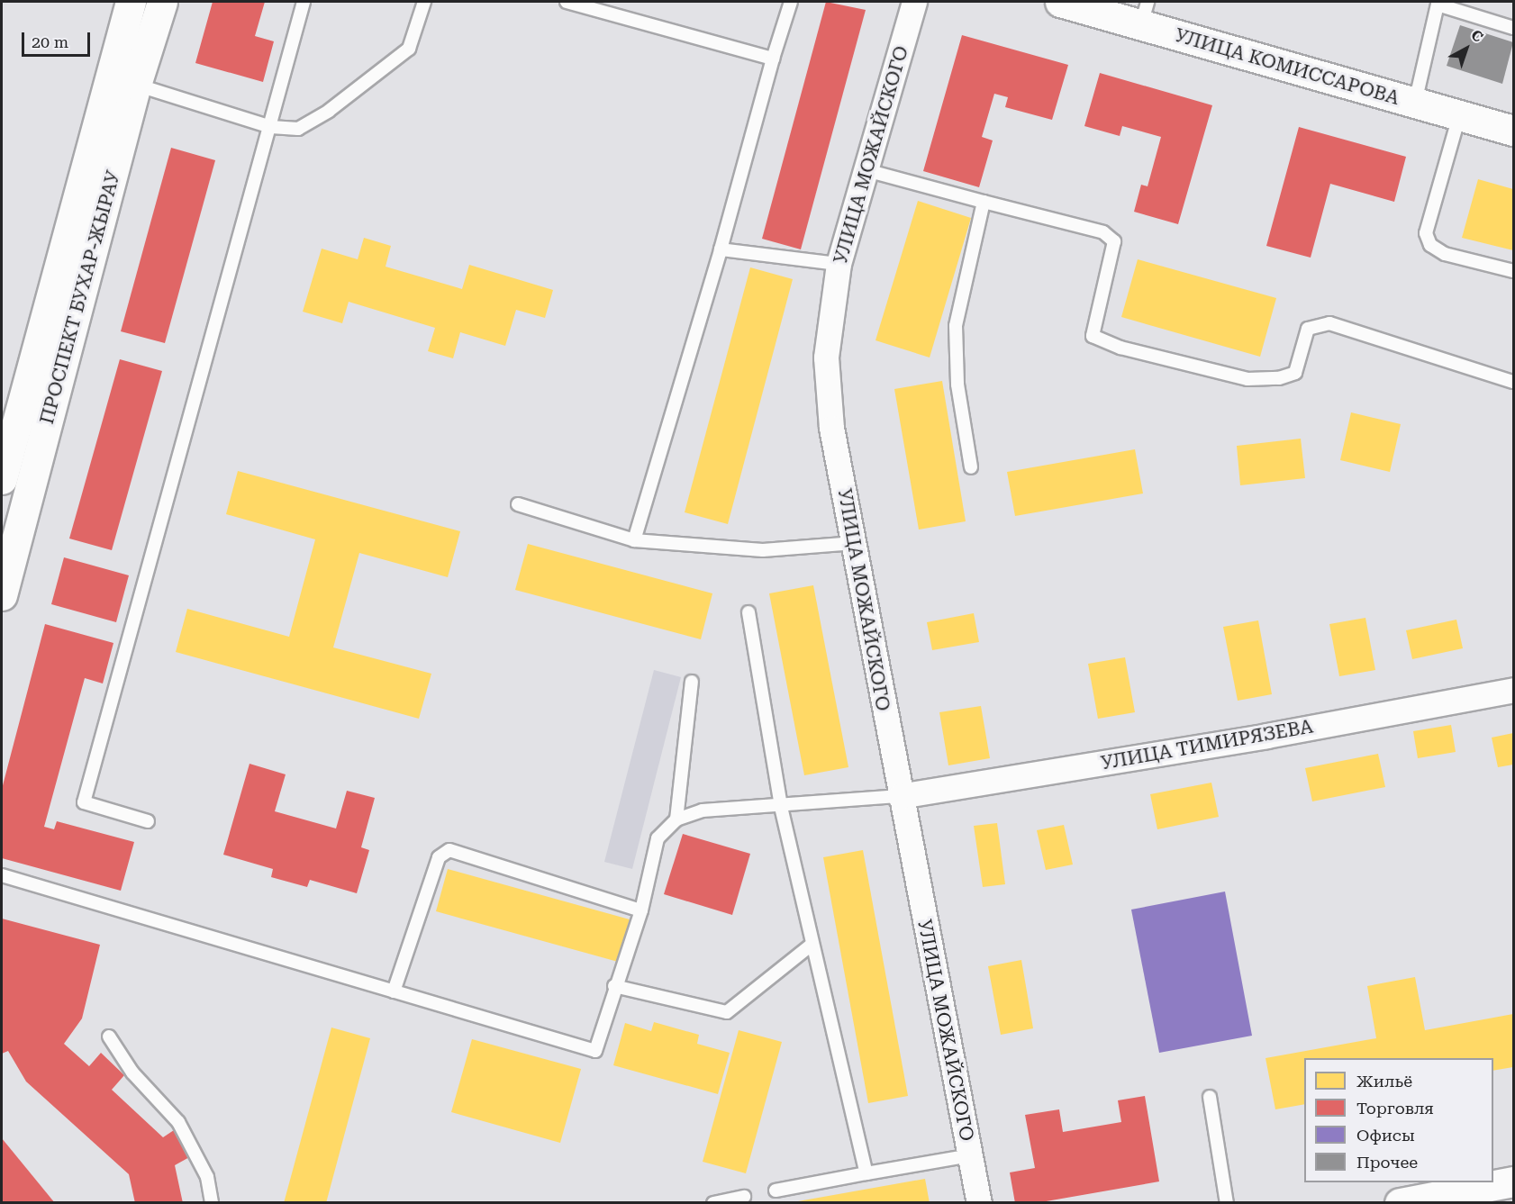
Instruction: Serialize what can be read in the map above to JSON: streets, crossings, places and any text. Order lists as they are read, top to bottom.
{
  "streets": {
    "main road": ["УЛИЦА КОМИССАРОВА", "ПРОСПЕКТ БУХАР-ЖЫРАУ"],
    "street": ["УЛИЦА МОЖАЙСКОГО", "УЛИЦА ТИМИРЯЗЕВА"]
  },
  "crossings": [
    ["УЛИЦА МОЖАЙСКОГО", "УЛИЦА ТИМИРЯЗЕВА"]
  ],
  "legend": [
    "Жильё",
    "Торговля",
    "Офисы",
    "Прочее"
  ],
  "scale_bar": "20 m",
  "north": "top right"
}
